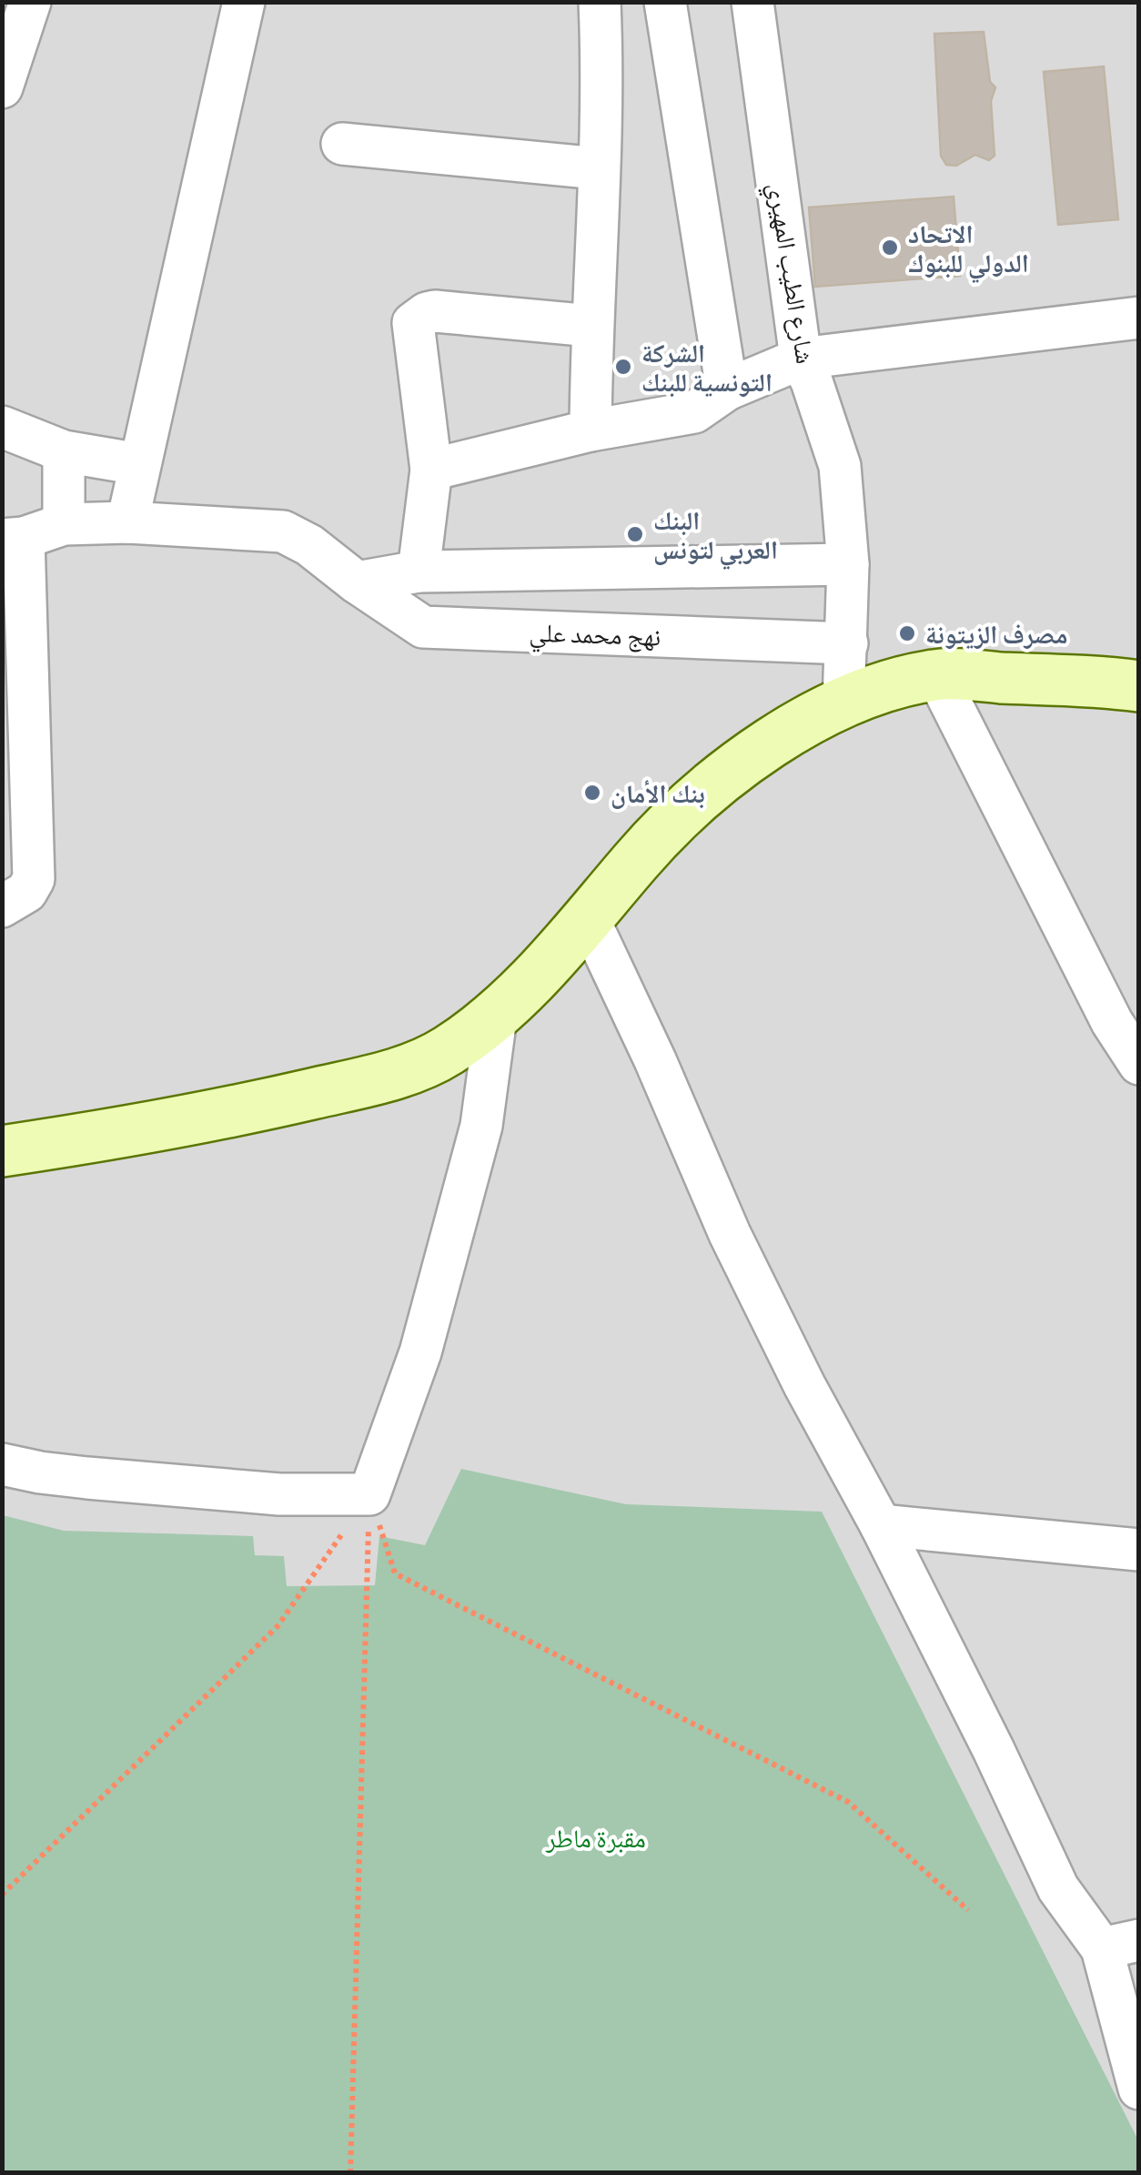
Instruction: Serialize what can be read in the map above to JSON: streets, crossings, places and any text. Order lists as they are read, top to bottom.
{
  "streets": {
    "street": ["شارع الطيب المهيري", "نهج محمد علي"]
  },
  "crossings": [
    ["شارع الطيب المهيري", "نهج محمد علي"]
  ],
  "parks": ["مقبرة ماطر"],
  "places": [
    "الاتحاد الدولي للبنوك",
    "الشركة التونسية للبنك",
    "البنك العربي لتونس",
    "مصرف الزيتونة",
    "بنك الأمان"
  ]
}
